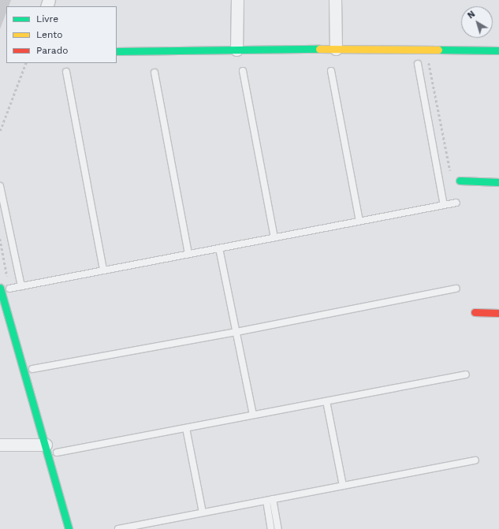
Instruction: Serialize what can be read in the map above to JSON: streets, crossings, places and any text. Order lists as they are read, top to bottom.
{
  "legend": ["Livre", "Lento", "Parado"],
  "north": "top left"
}
